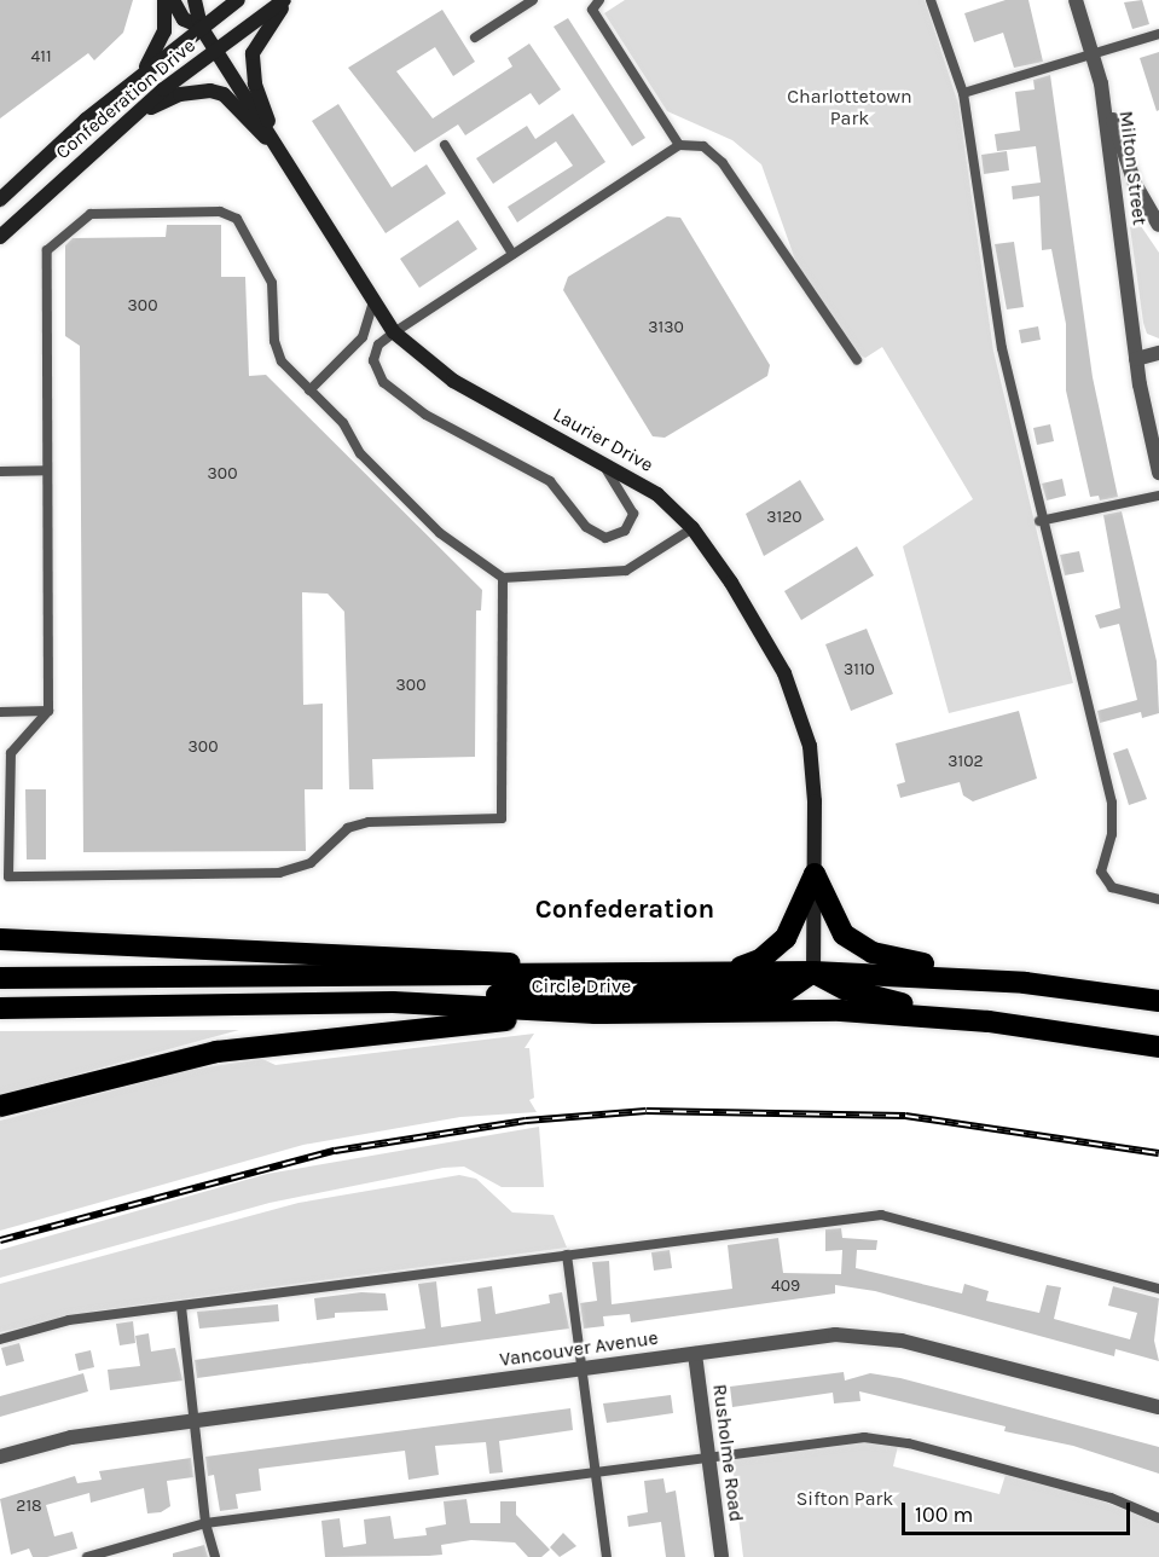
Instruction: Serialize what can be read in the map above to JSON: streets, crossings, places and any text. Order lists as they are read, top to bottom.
{
  "streets": {
    "highway": ["Circle Drive"],
    "main road": ["Confederation Drive", "Laurier Drive"],
    "street": ["Milton Street", "Vancouver Avenue", "Rusholme Road"]
  },
  "crossings": [
    ["Confederation Drive", "Laurier Drive"],
    ["Laurier Drive", "Circle Drive"],
    ["Vancouver Avenue", "Rusholme Road"]
  ],
  "districts": ["Confederation"],
  "parks": ["Charlottetown Park", "Sifton Park"],
  "house_numbers": [
    "411",
    "300",
    "3130",
    "300",
    "3120",
    "3110",
    "300",
    "300",
    "3102",
    "409",
    "218"
  ],
  "scale_bar": "100 m"
}
